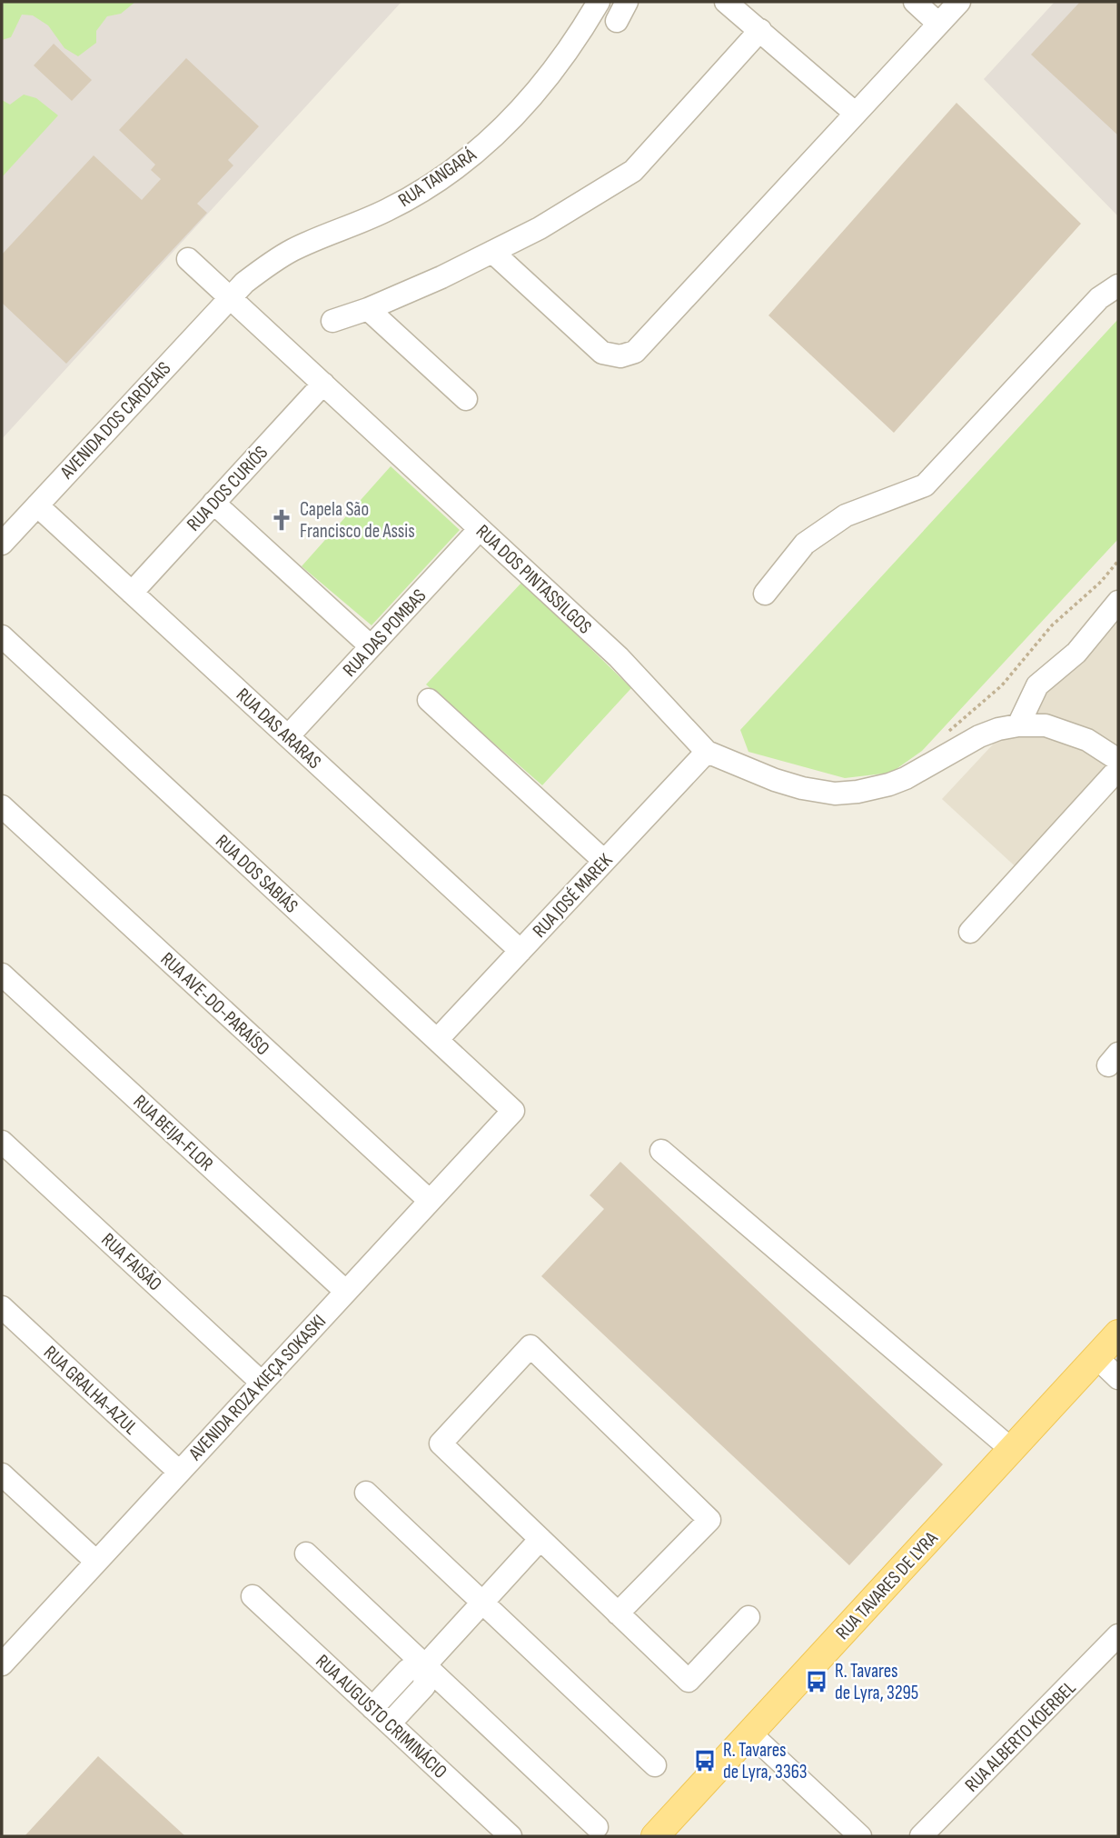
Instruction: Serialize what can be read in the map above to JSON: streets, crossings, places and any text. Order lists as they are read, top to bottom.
{
  "streets": {
    "main road": ["RUA TAVARES DE LYRA"],
    "street": [
      "RUA TANGARÁ",
      "AVENIDA DOS CARDEAIS",
      "RUA DOS CURIÓS",
      "RUA DOS PINTASSILGOS",
      "RUA DAS POMBAS",
      "RUA DAS ARARAS",
      "RUA DOS SABIÁS",
      "RUA JOSÉ MAREK",
      "RUA AVE-DO-PARAÍSO",
      "RUA BEIJA-FLOR",
      "RUA FAISÃO",
      "AVENIDA ROZA KIEÇA SOKASKI",
      "RUA GRALHA-AZUL",
      "RUA AUGUSTO CRIMINÁCIO",
      "RUA ALBERTO KOERBEL"
    ]
  },
  "crossings": [
    ["RUA TANGARÁ", "AVENIDA DOS CARDEAIS"],
    ["RUA TANGARÁ", "RUA DOS PINTASSILGOS"],
    ["AVENIDA DOS CARDEAIS", "RUA DOS PINTASSILGOS"],
    ["AVENIDA DOS CARDEAIS", "RUA DAS ARARAS"],
    ["RUA DOS CURIÓS", "RUA DOS PINTASSILGOS"],
    ["RUA DOS CURIÓS", "RUA DAS ARARAS"],
    ["RUA DOS PINTASSILGOS", "RUA DAS POMBAS"],
    ["RUA DOS PINTASSILGOS", "RUA JOSÉ MAREK"],
    ["RUA DAS POMBAS", "RUA DAS ARARAS"],
    ["RUA DAS ARARAS", "RUA JOSÉ MAREK"],
    ["RUA DOS SABIÁS", "RUA JOSÉ MAREK"],
    ["RUA DOS SABIÁS", "AVENIDA ROZA KIEÇA SOKASKI"],
    ["RUA AVE-DO-PARAÍSO", "AVENIDA ROZA KIEÇA SOKASKI"],
    ["RUA BEIJA-FLOR", "AVENIDA ROZA KIEÇA SOKASKI"],
    ["RUA FAISÃO", "AVENIDA ROZA KIEÇA SOKASKI"],
    ["AVENIDA ROZA KIEÇA SOKASKI", "RUA GRALHA-AZUL"]
  ],
  "places": {
    "church": ["Capela São Francisco de Assis"],
    "bus stop": ["R. Tavares de Lyra, 3295", "R. Tavares de Lyra, 3363"]
  }
}
